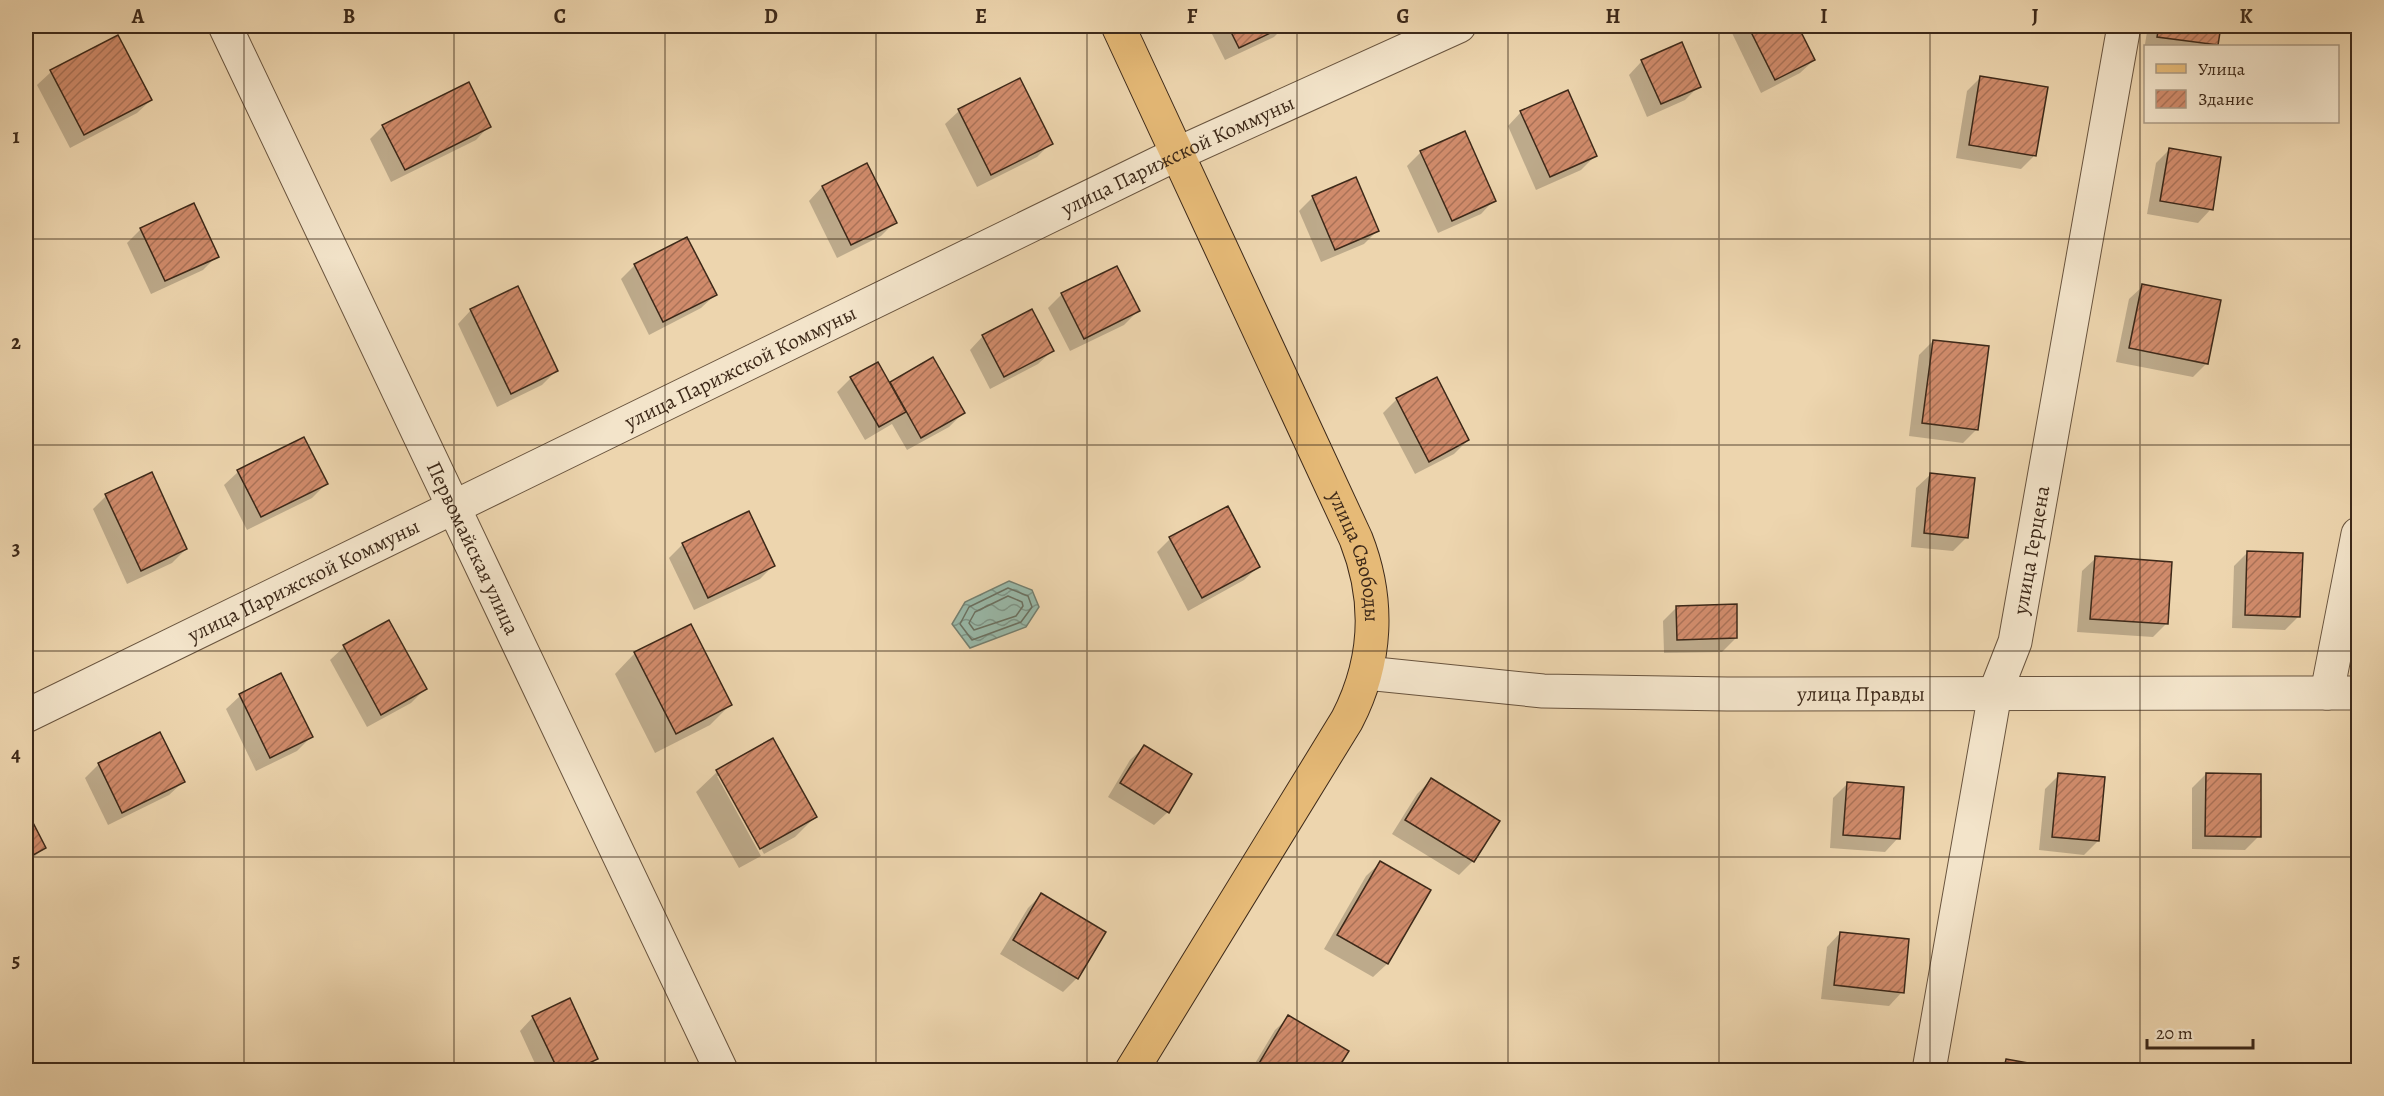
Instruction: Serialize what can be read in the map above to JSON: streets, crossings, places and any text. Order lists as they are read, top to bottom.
{
  "streets": {
    "main road": ["улица Свободы"],
    "street": [
      "улица Парижской Коммуны",
      "Первомайская улица",
      "улица Герцена",
      "улица Правды"
    ]
  },
  "crossings": [
    ["улица Парижской Коммуны", "Первомайская улица"],
    ["улица Парижской Коммуны", "улица Свободы"],
    ["улица Герцена", "улица Правды"],
    ["улица Свободы", "улица Правды"]
  ],
  "legend": ["Улица", "Здание"],
  "scale_bar": "20 m",
  "grid": {
    "columns": [
      "A",
      "B",
      "C",
      "D",
      "E",
      "F",
      "G",
      "H",
      "I",
      "J",
      "K"
    ],
    "rows": [
      "1",
      "2",
      "3",
      "4",
      "5"
    ]
  }
}
